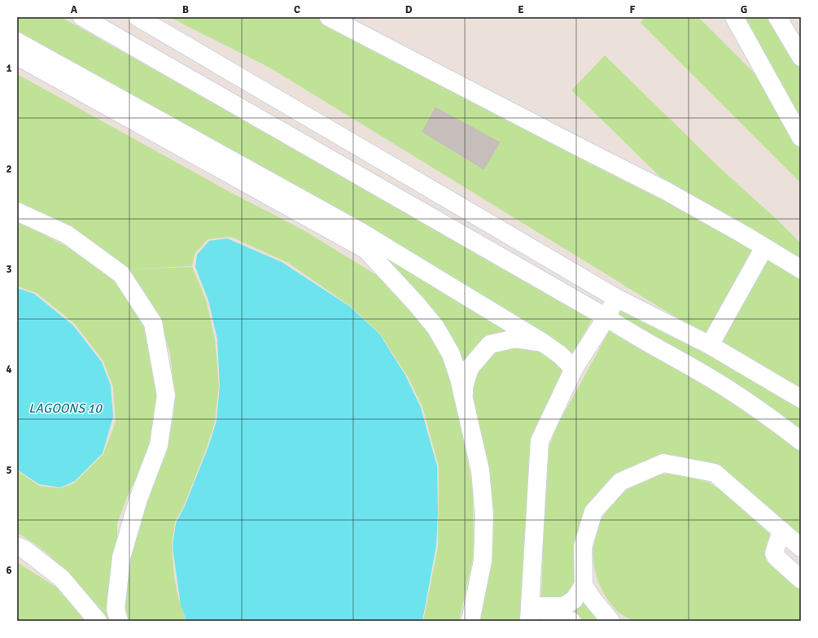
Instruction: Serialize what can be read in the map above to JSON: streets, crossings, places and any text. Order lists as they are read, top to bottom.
{
  "water": ["LAGOONS 10"],
  "grid": {
    "columns": [
      "A",
      "B",
      "C",
      "D",
      "E",
      "F",
      "G"
    ],
    "rows": [
      "1",
      "2",
      "3",
      "4",
      "5",
      "6"
    ]
  }
}
